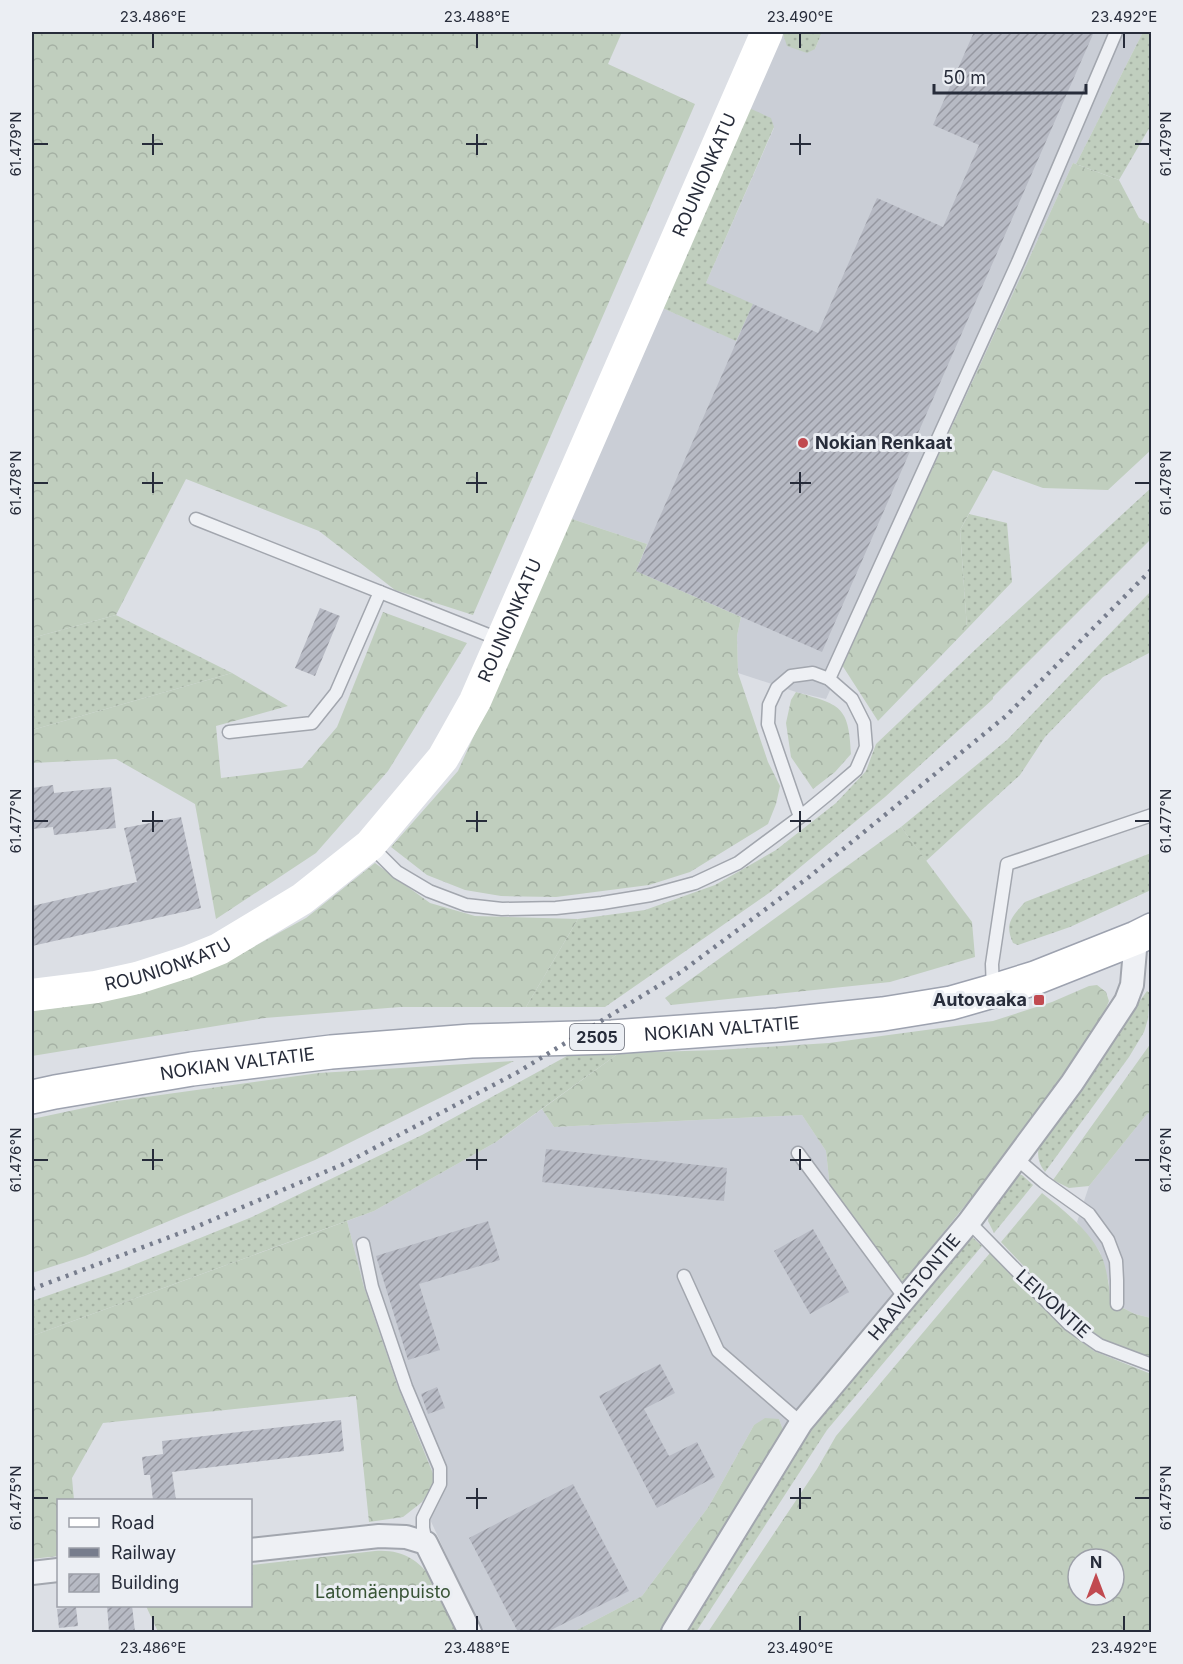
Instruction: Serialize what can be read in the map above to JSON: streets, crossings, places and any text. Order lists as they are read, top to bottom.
{
  "streets": {
    "main road": ["ROUNIONKATU", "NOKIAN VALTATIE", "2505"],
    "street": ["HAAVISTONTIE"],
    "lane": ["LEIVONTIE"]
  },
  "crossings": [
    ["NOKIAN VALTATIE", "HAAVISTONTIE"],
    ["HAAVISTONTIE", "LEIVONTIE"]
  ],
  "parks": ["Latomäenpuisto"],
  "places": {
    "other": ["Nokian Renkaat"],
    "transit": ["Autovaaka"]
  },
  "legend": ["Road", "Railway", "Building"],
  "scale_bar": "50 m",
  "north": "top",
  "coordinates": [
    "23.486°E",
    "23.488°E",
    "23.490°E",
    "23.492°E",
    "61.479°N",
    "61.478°N",
    "61.477°N",
    "61.476°N",
    "61.475°N"
  ]
}
